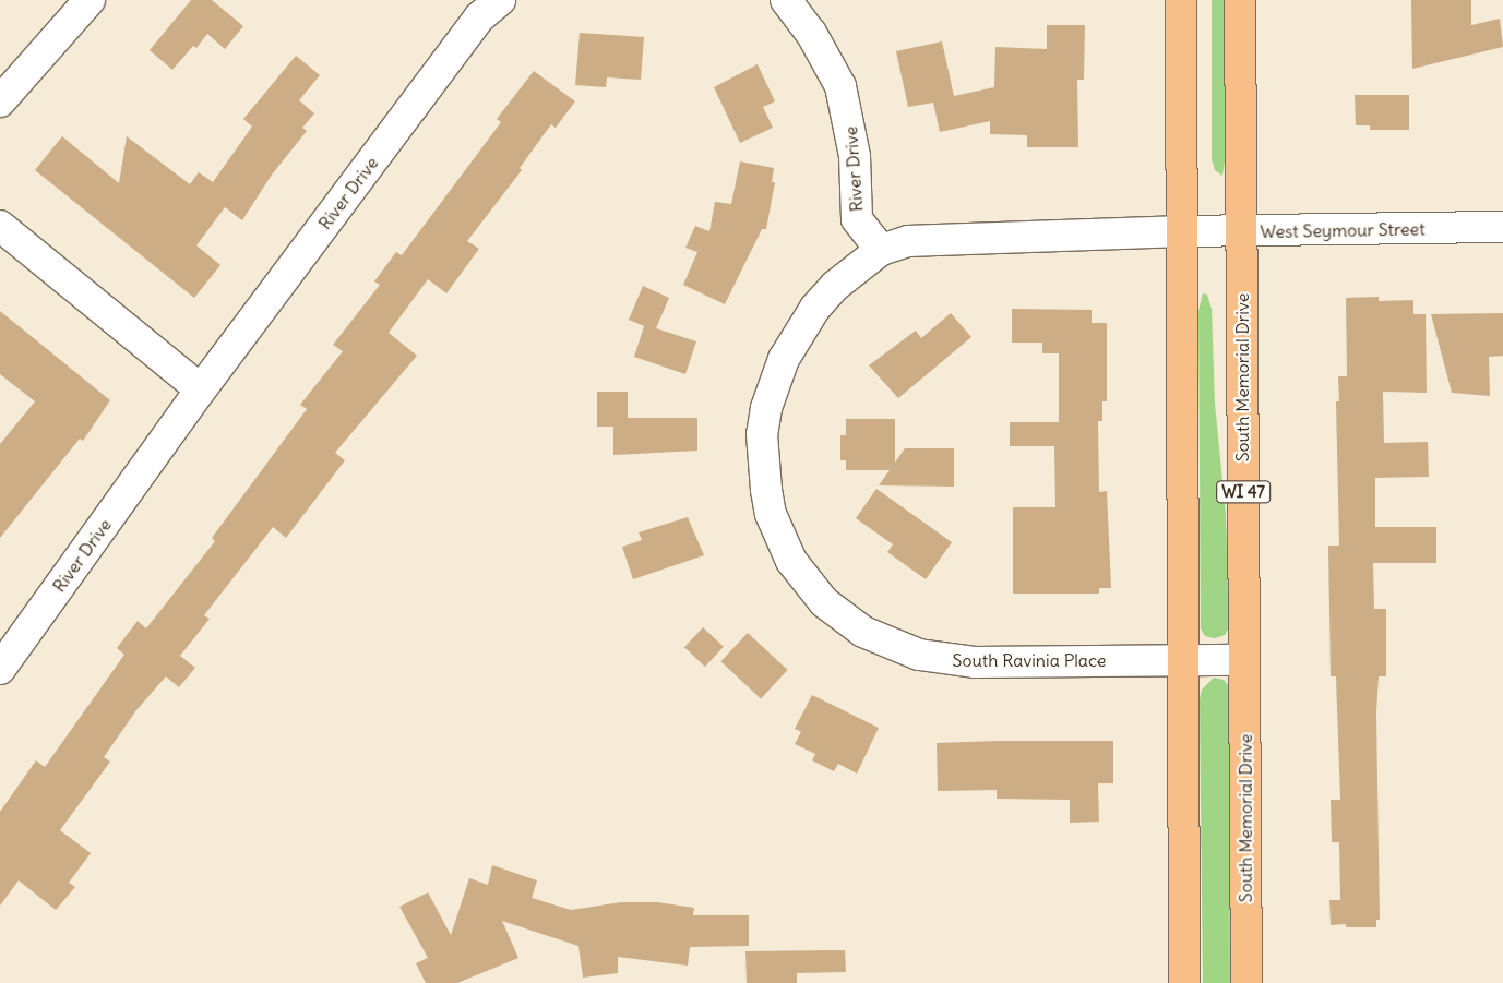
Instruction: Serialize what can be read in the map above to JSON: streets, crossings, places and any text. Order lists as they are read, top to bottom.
{
  "streets": {
    "main road": ["South Memorial Drive", "WI 47"],
    "street": ["River Drive", "West Seymour Street", "South Ravinia Place"]
  },
  "crossings": [
    ["River Drive", "South Ravinia Place"],
    ["West Seymour Street", "South Memorial Drive"],
    ["West Seymour Street", "South Ravinia Place"],
    ["South Memorial Drive", "South Ravinia Place"]
  ]
}
